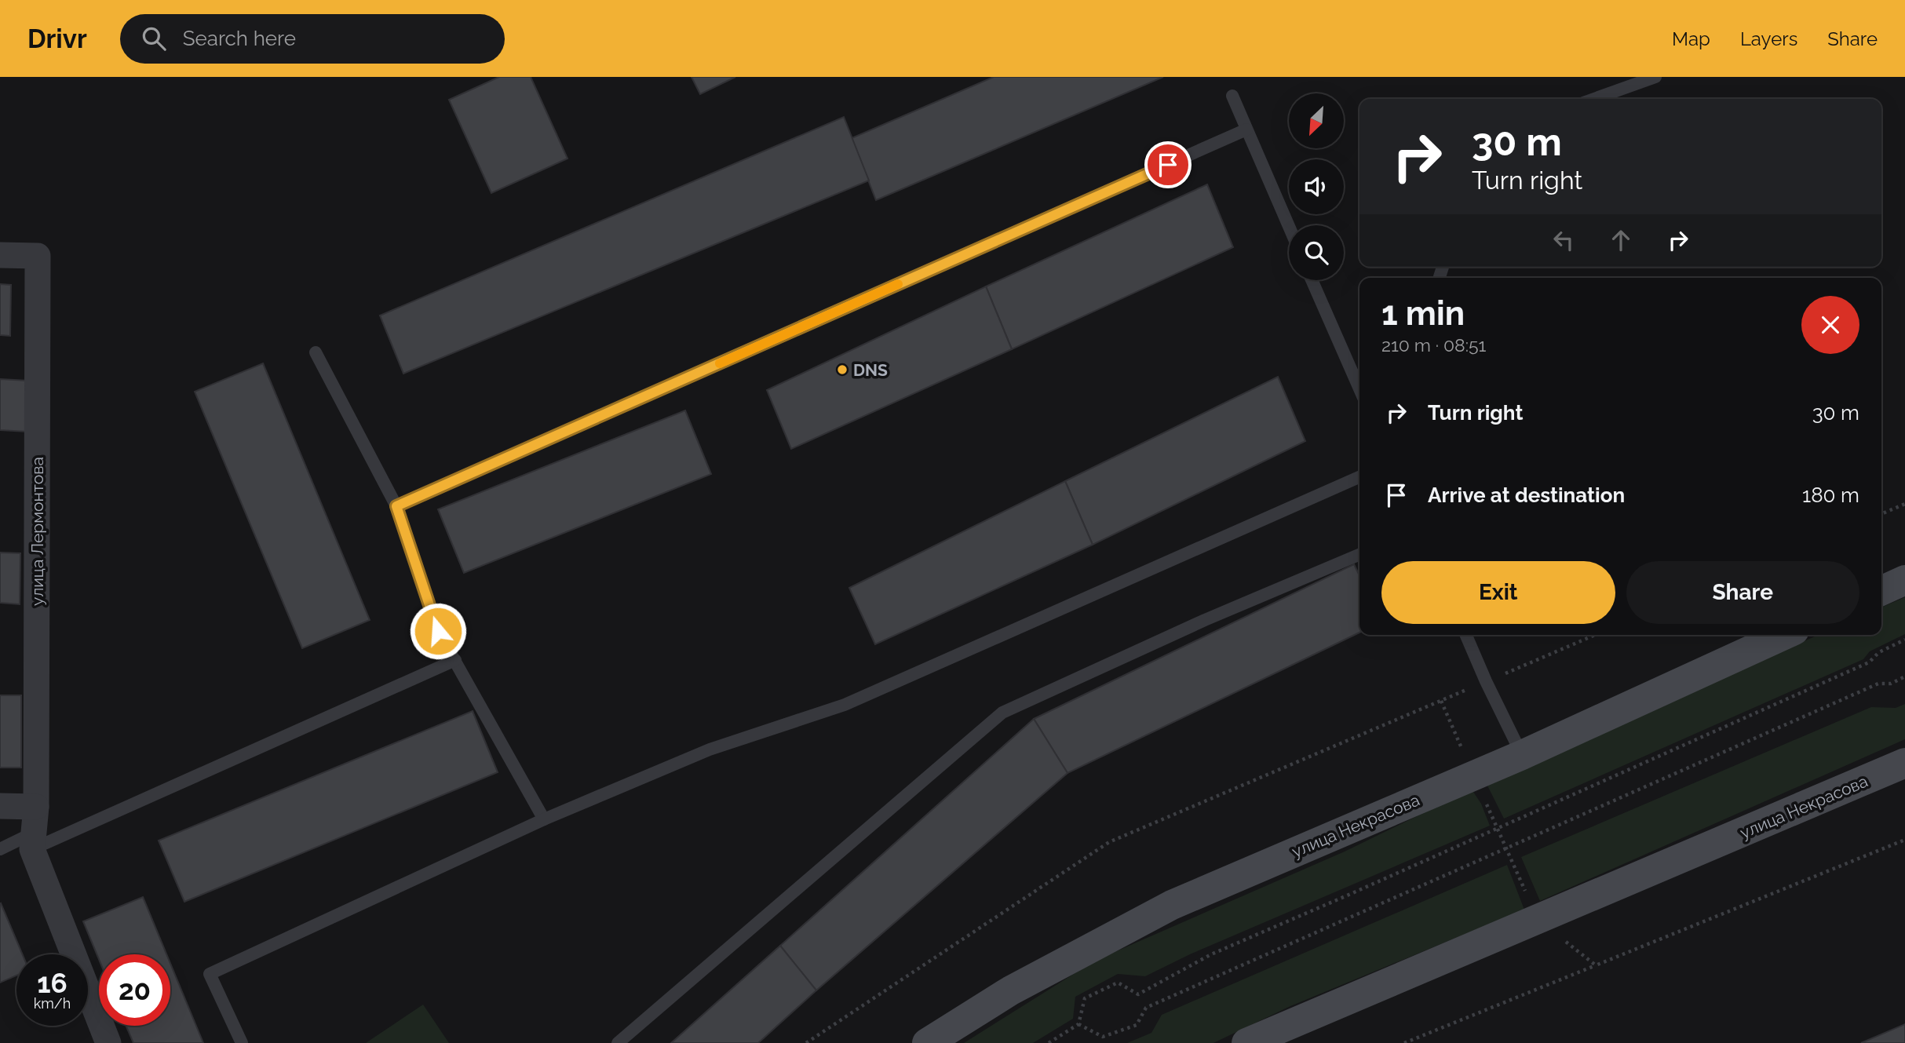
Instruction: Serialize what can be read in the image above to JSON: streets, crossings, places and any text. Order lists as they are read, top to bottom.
{
  "streets": {
    "main road": ["улица Некрасова"],
    "street": ["улица Лермонтова"]
  },
  "places": ["DNS"],
  "north": "bottom left",
  "page": {
    "header": "Drivr",
    "search": "Search here",
    "nav": ["Map", "Layers", "Share"],
    "turn": ["30 m", "Turn right"],
    "heading": ["1 min", "210 m · 08:51"],
    "list": [
      {
        "name": "Turn right",
        "value": "30 m"
      },
      {
        "name": "Arrive at destination",
        "value": "180 m"
      }
    ],
    "buttons": ["Exit", "Share"],
    "speed": "16 km/h",
    "limit": "20"
  }
}
